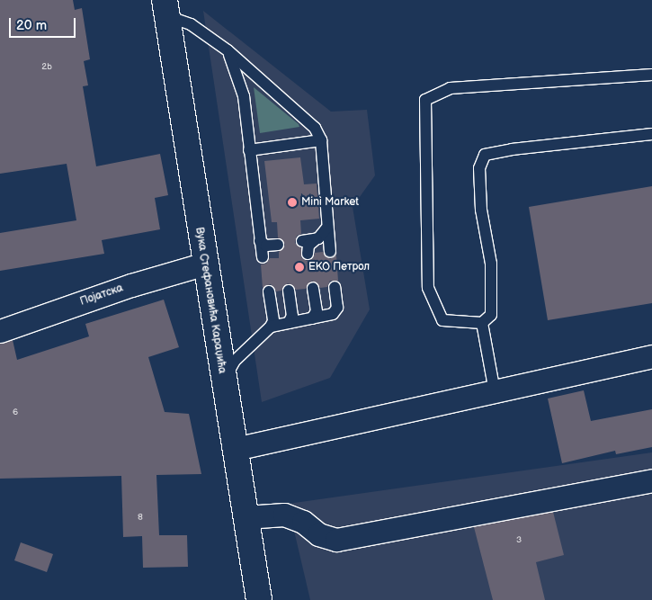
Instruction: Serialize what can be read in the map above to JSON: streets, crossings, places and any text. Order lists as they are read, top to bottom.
{
  "streets": {
    "main road": ["Вука Стефановића Караџића"],
    "street": ["Појатска"]
  },
  "crossings": [
    ["Појатска", "Вука Стефановића Караџића"]
  ],
  "places": ["Mini Market", "ЕКО Петрол"],
  "house_numbers": [
    "2b",
    "6",
    "8",
    "3"
  ],
  "scale_bar": "20 m"
}
